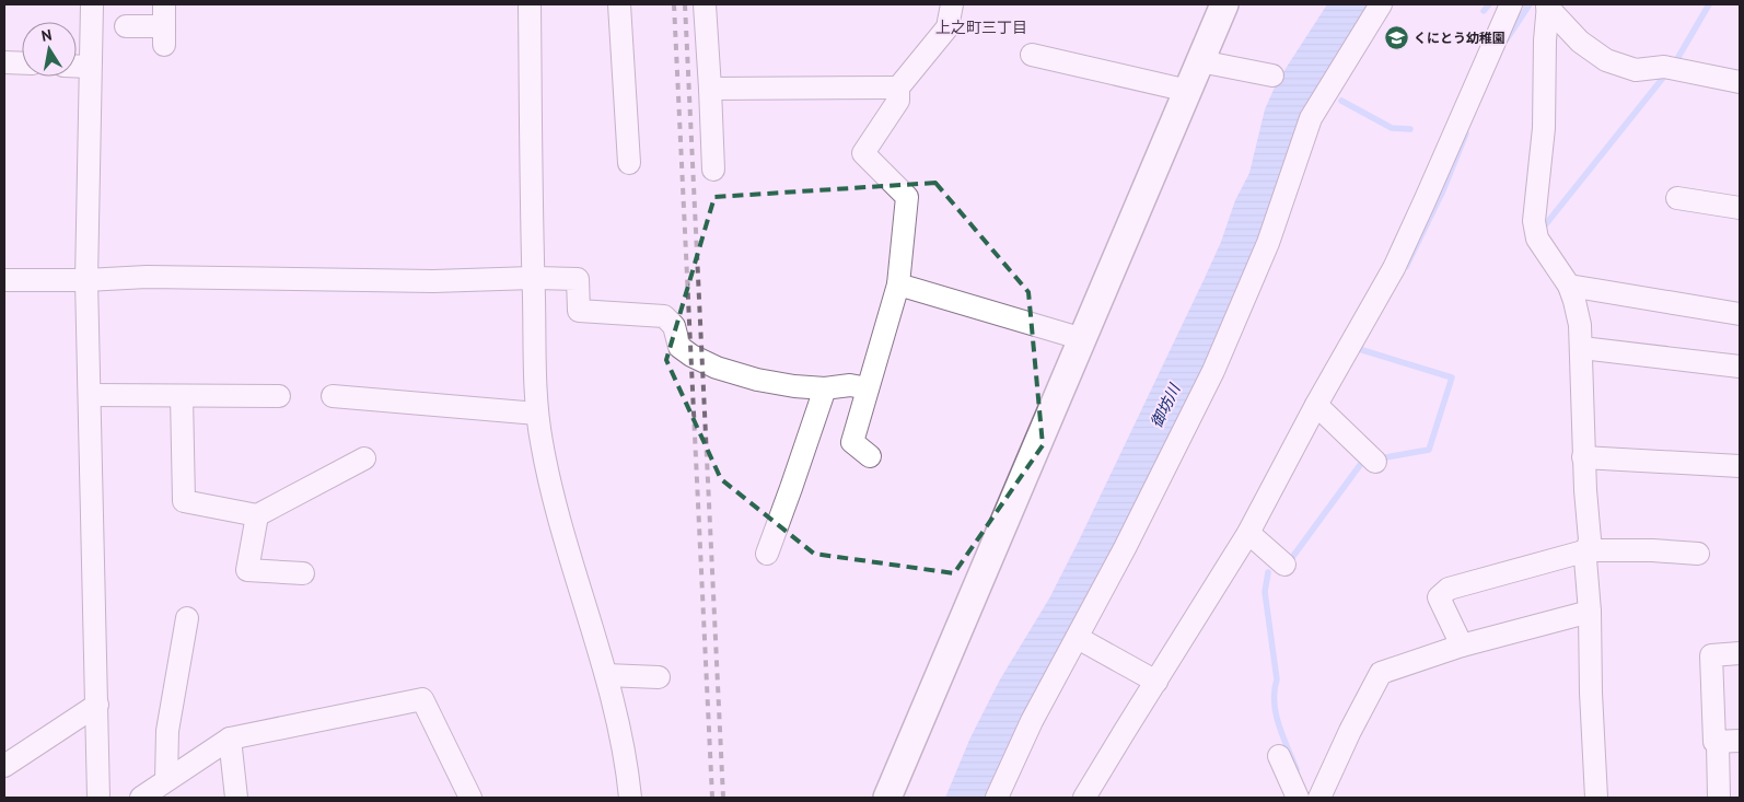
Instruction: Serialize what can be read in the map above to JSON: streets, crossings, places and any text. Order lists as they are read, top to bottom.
{
  "districts": ["上之町三丁目"],
  "water": ["御坊川"],
  "places": {
    "school or university": ["くにとう幼稚園"]
  },
  "north": "top"
}
